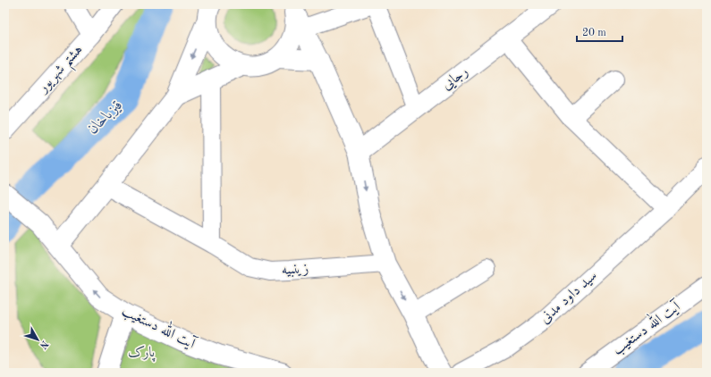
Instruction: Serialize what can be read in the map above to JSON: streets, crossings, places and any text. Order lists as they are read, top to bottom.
{
  "streets": {
    "main road": ["رجایی", "آیت الله دستغیب"],
    "street": ["هشتم شهریور", "زینبیه", "سید داود مدنی"]
  },
  "water": ["قیزباخان"],
  "parks": ["پارک"],
  "scale_bar": "20 m",
  "north": "bottom right"
}
